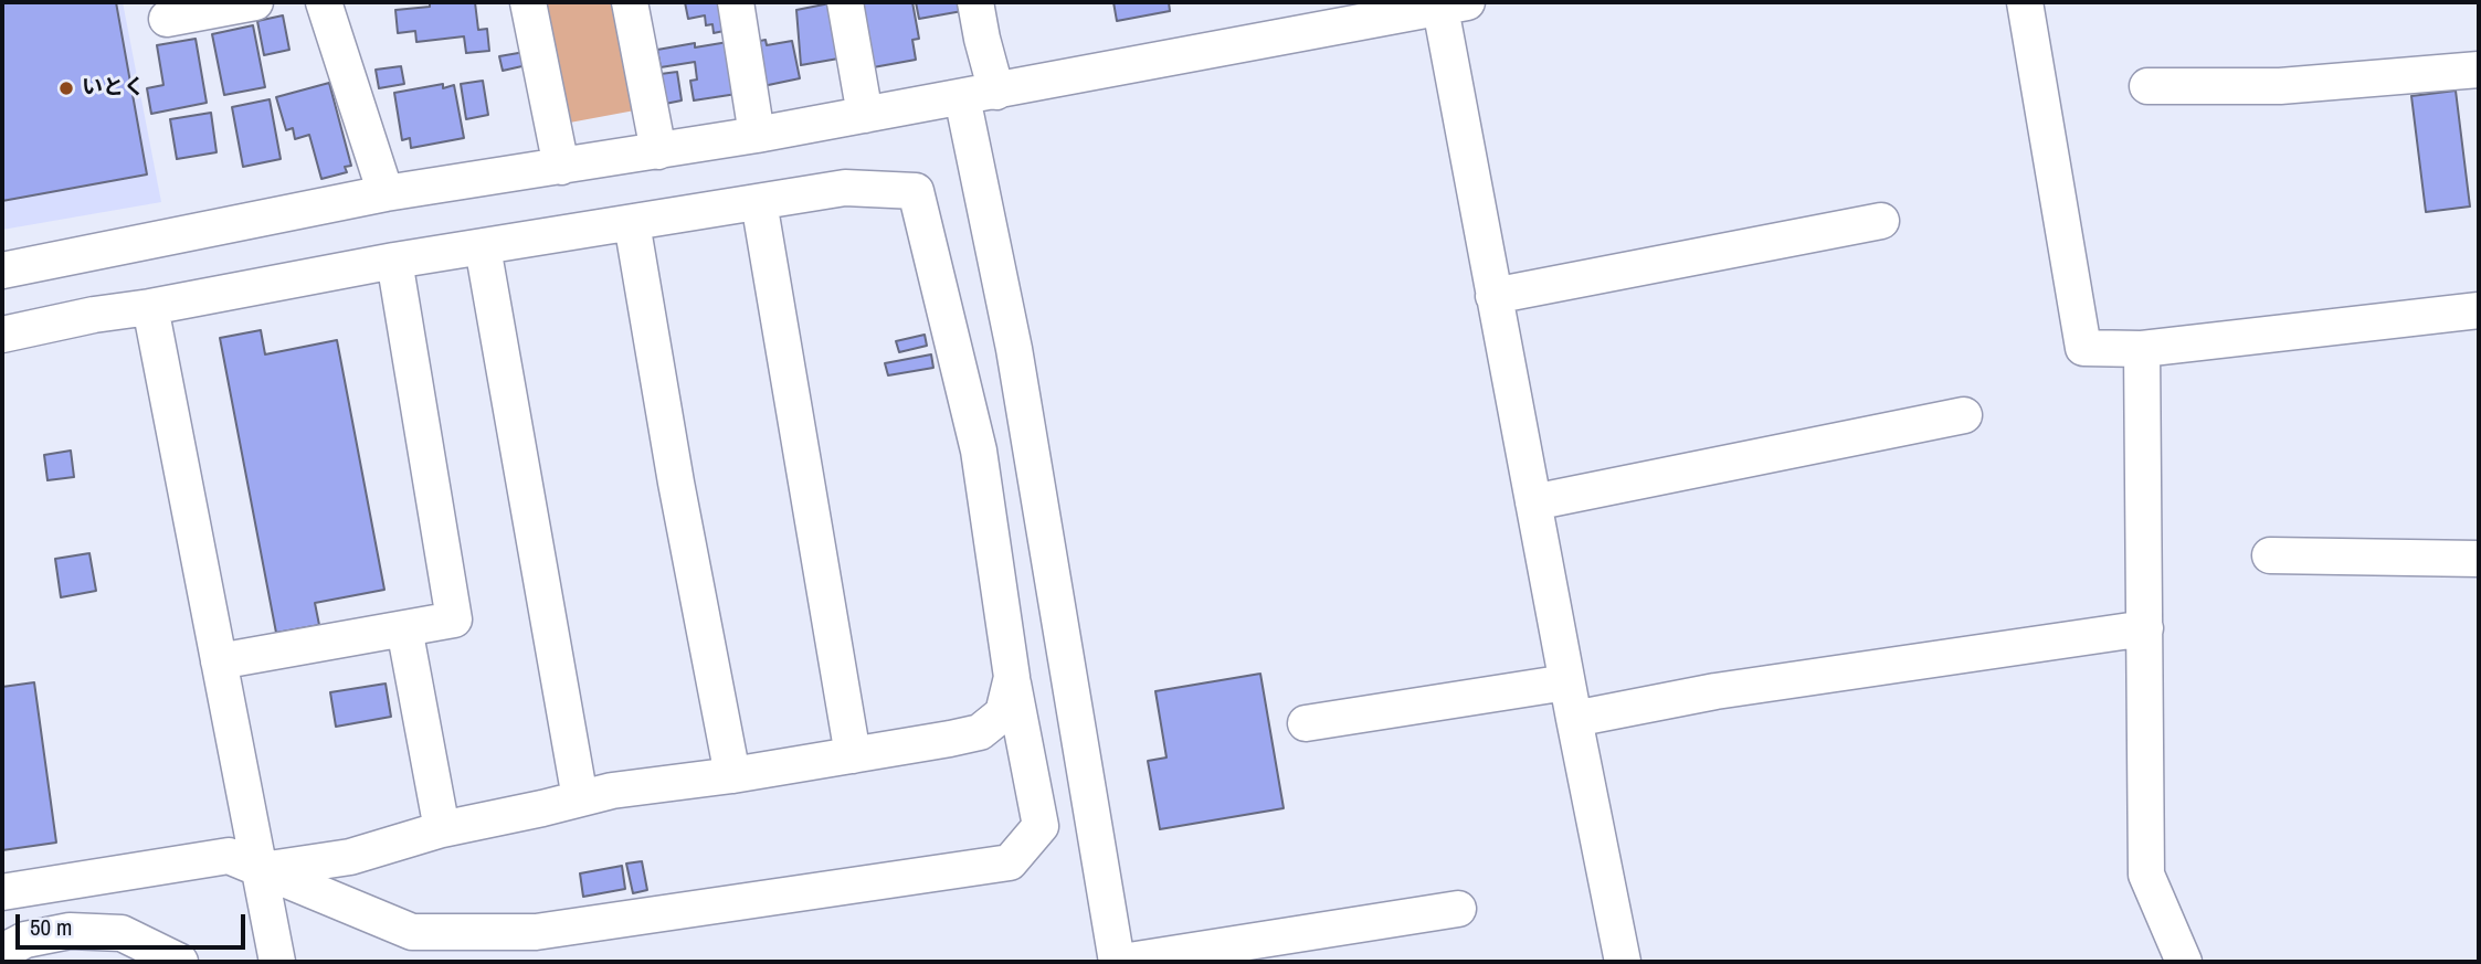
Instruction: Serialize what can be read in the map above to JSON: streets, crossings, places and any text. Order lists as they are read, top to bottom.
{
  "places": ["いとく"],
  "scale_bar": "50 m"
}
